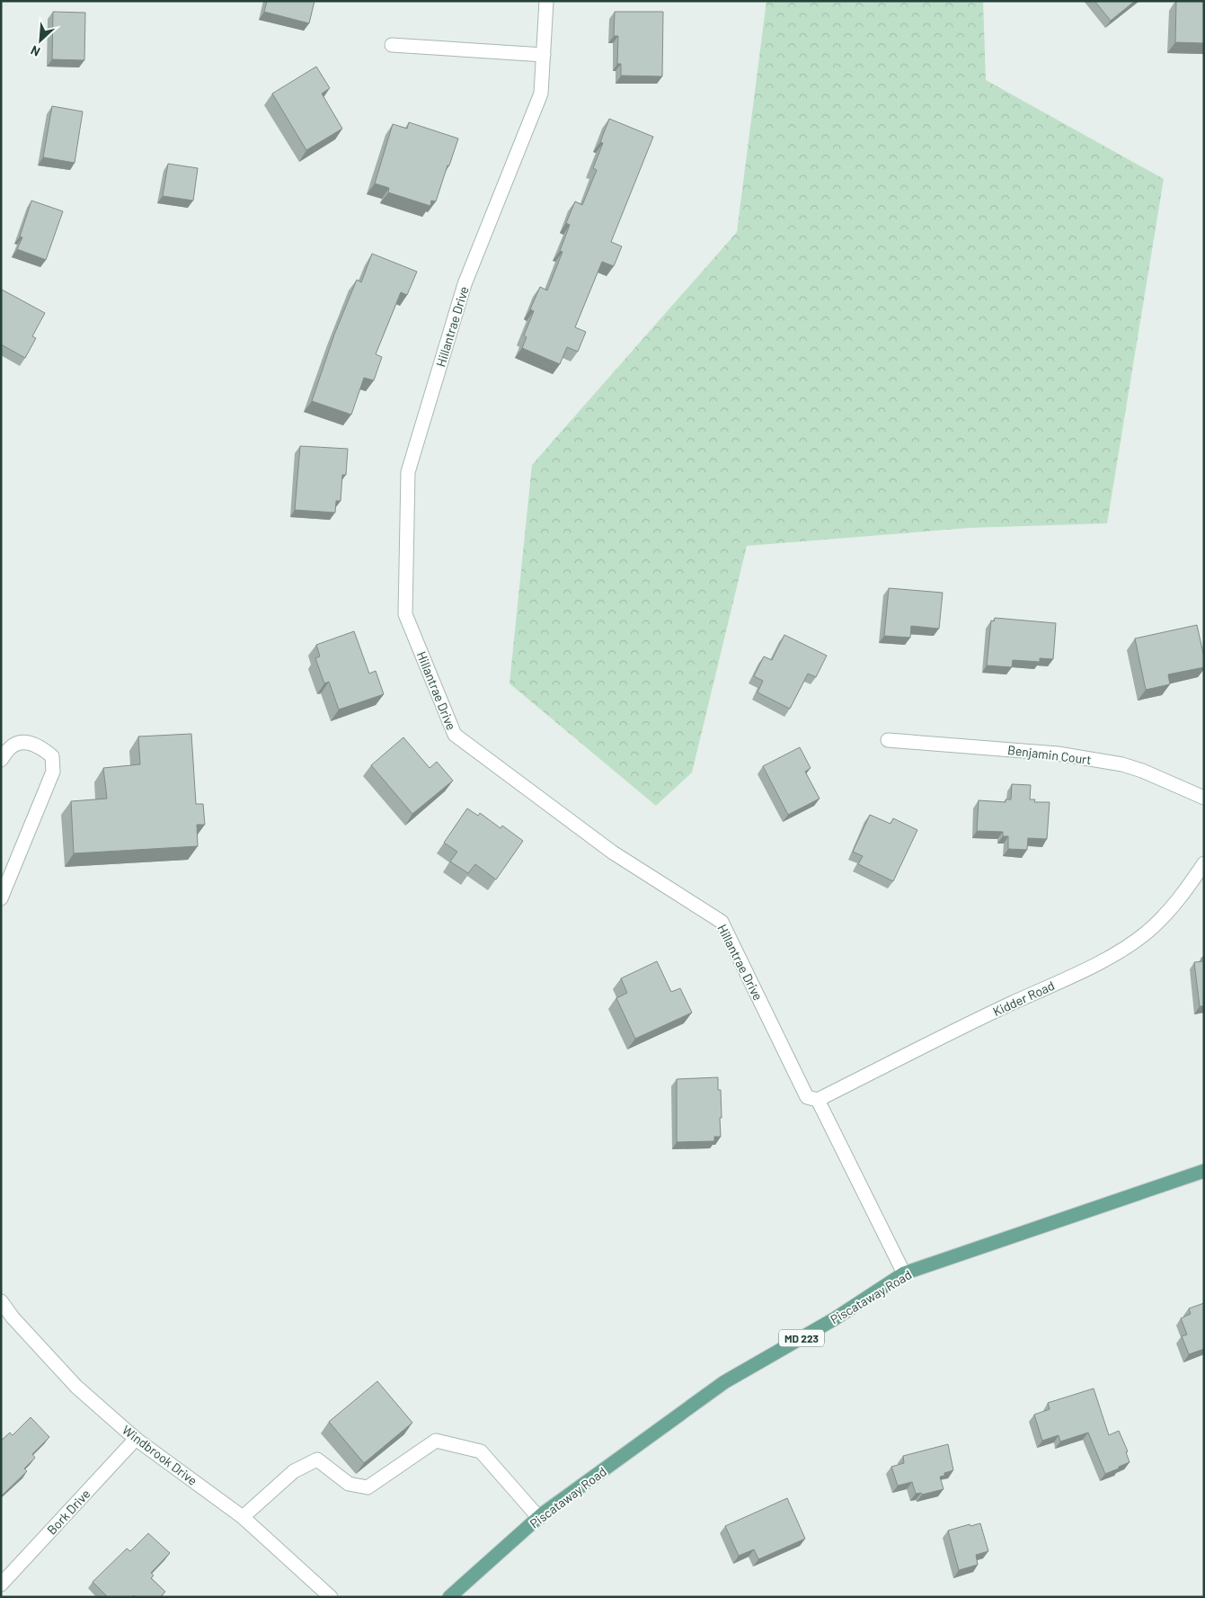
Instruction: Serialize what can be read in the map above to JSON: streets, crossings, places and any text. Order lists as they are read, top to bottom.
{
  "streets": {
    "main road": ["Piscataway Road", "MD 223"],
    "street": [
      "Hillantrae Drive",
      "Benjamin Court",
      "Kidder Road",
      "Windbrook Drive",
      "Bork Drive"
    ]
  },
  "crossings": [
    ["Hillantrae Drive", "Kidder Road"],
    ["Hillantrae Drive", "Piscataway Road"],
    ["Windbrook Drive", "Bork Drive"]
  ],
  "north": "bottom left"
}
